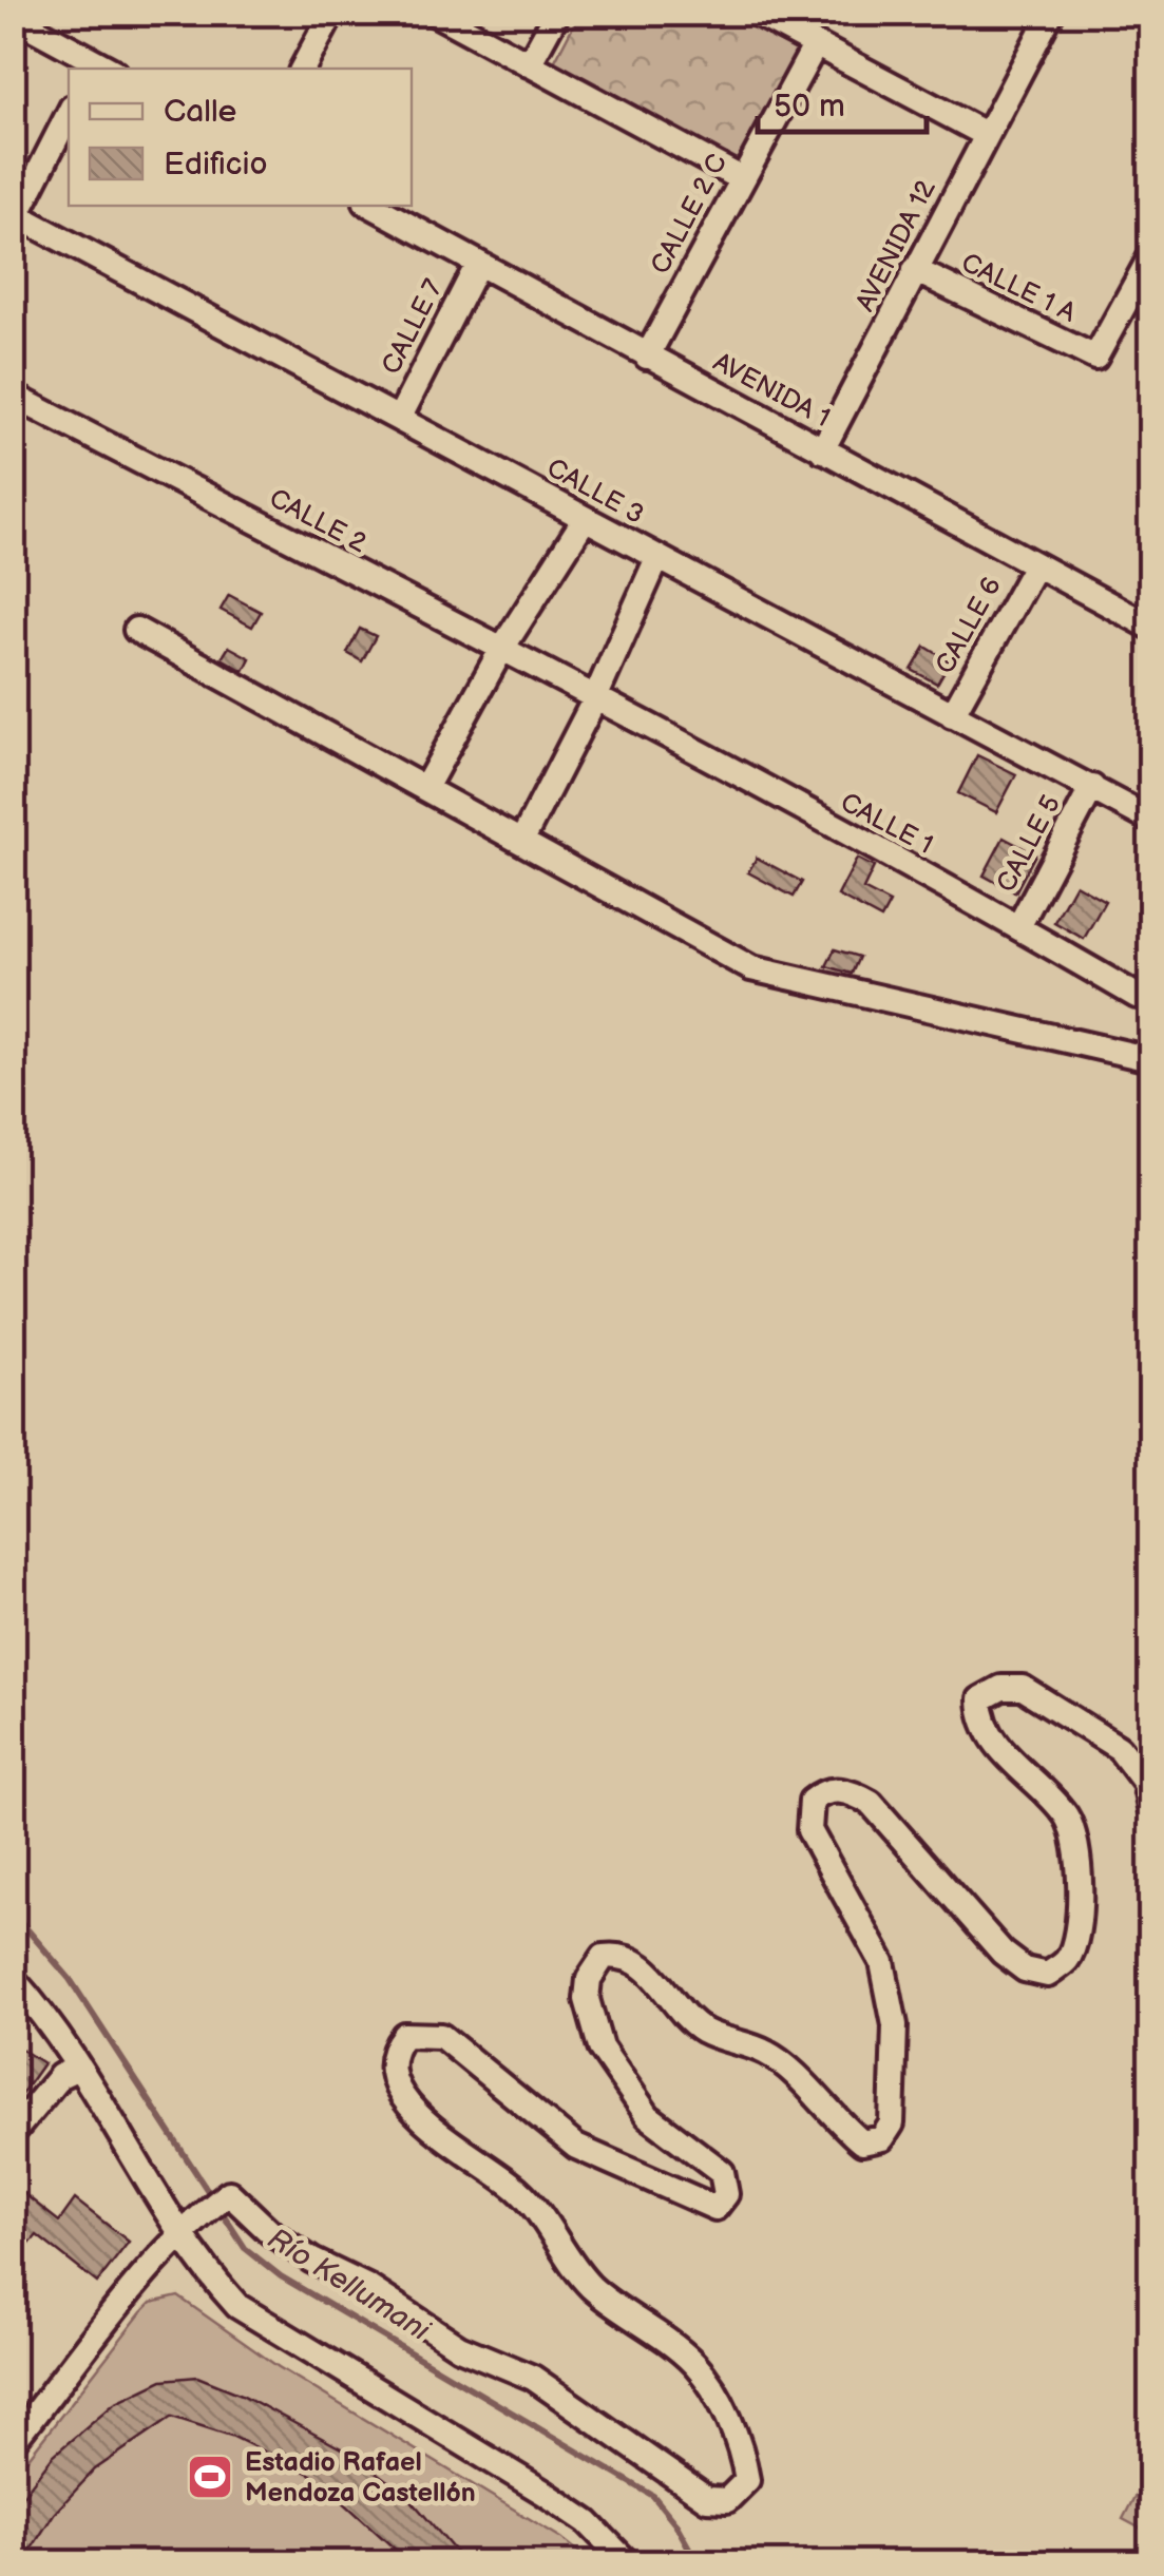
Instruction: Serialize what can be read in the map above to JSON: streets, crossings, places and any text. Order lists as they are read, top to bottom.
{
  "streets": {
    "street": [
      "CALLE 2 C",
      "AVENIDA 12",
      "CALLE 1 A",
      "CALLE 7",
      "AVENIDA 1",
      "CALLE 3",
      "CALLE 2",
      "CALLE 6",
      "CALLE 1",
      "CALLE 5"
    ]
  },
  "crossings": [
    ["CALLE 2 C", "AVENIDA 1"],
    ["AVENIDA 12", "CALLE 1 A"],
    ["AVENIDA 12", "AVENIDA 1"],
    ["CALLE 7", "AVENIDA 1"],
    ["CALLE 7", "CALLE 3"],
    ["AVENIDA 1", "CALLE 6"],
    ["CALLE 3", "CALLE 6"],
    ["CALLE 3", "CALLE 5"],
    ["CALLE 2", "CALLE 1"],
    ["CALLE 1", "CALLE 5"]
  ],
  "water": ["Río Kellumani"],
  "places": {
    "sports": ["Estadio Rafael Mendoza Castellón"]
  },
  "legend": ["Calle", "Edificio"],
  "scale_bar": "50 m"
}
